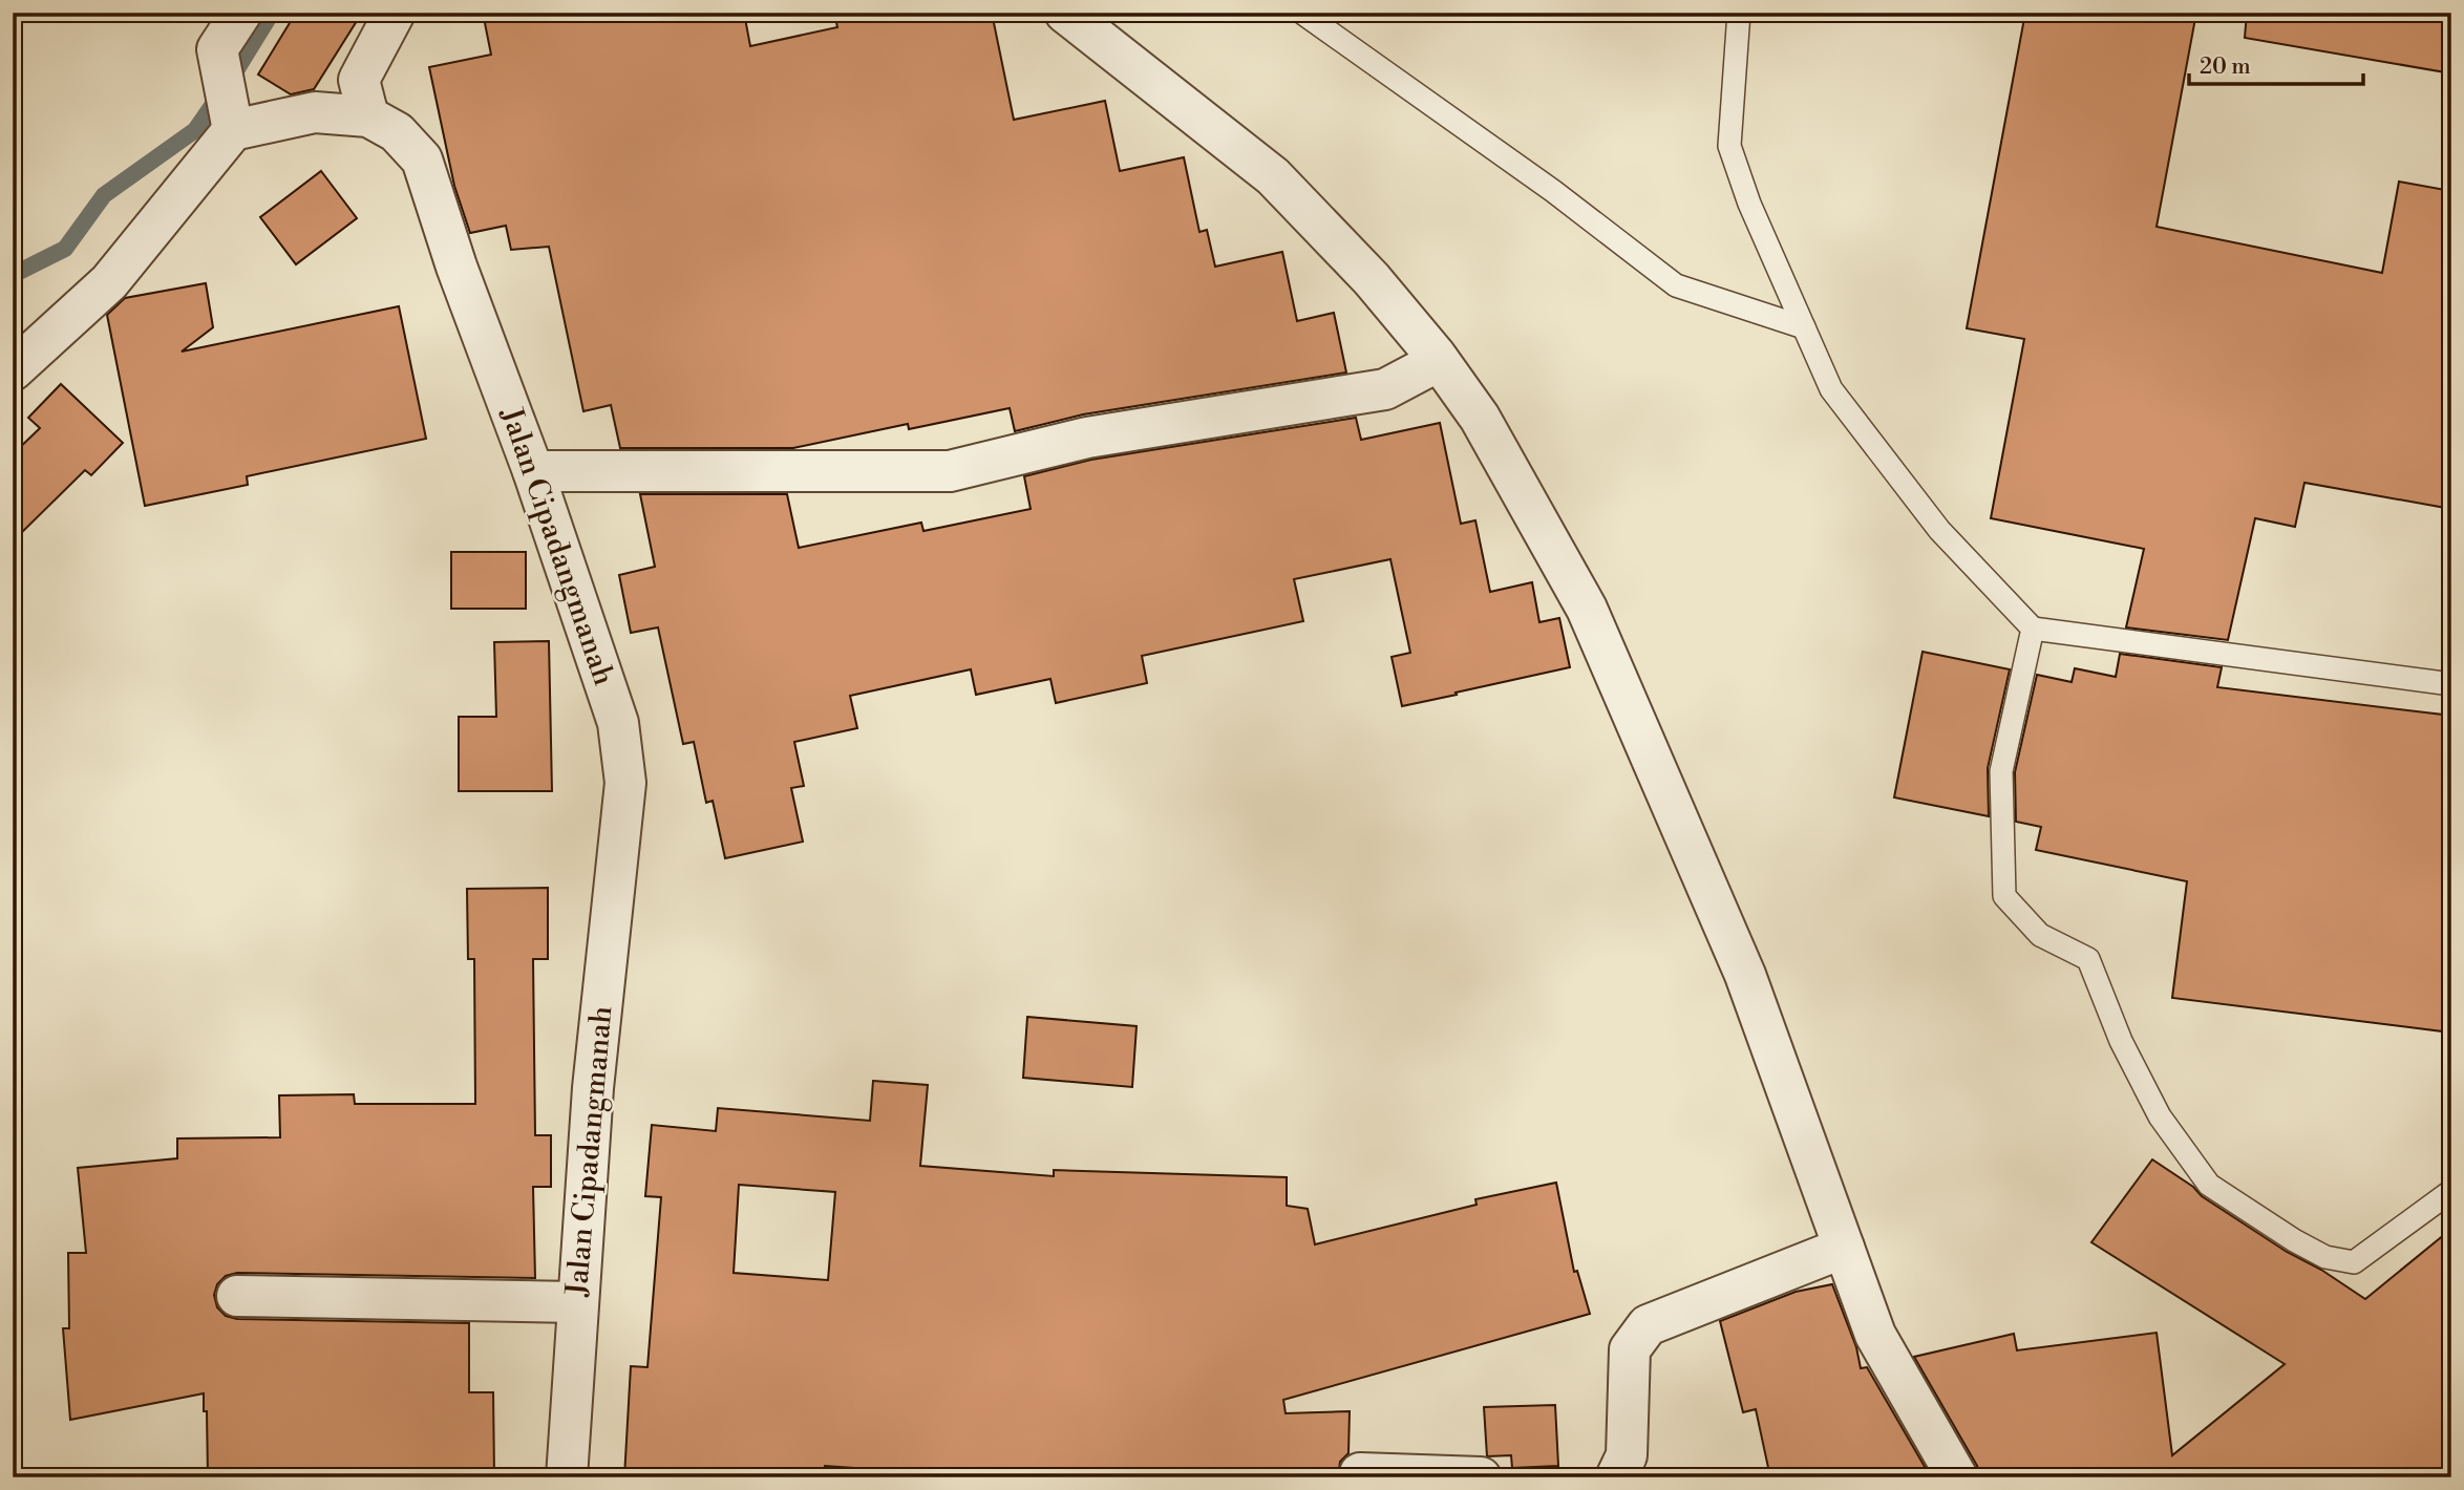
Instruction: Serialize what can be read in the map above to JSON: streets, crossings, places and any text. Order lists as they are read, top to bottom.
{
  "streets": {
    "street": ["Jalan Cipadangmanah"]
  },
  "scale_bar": "20 m"
}
